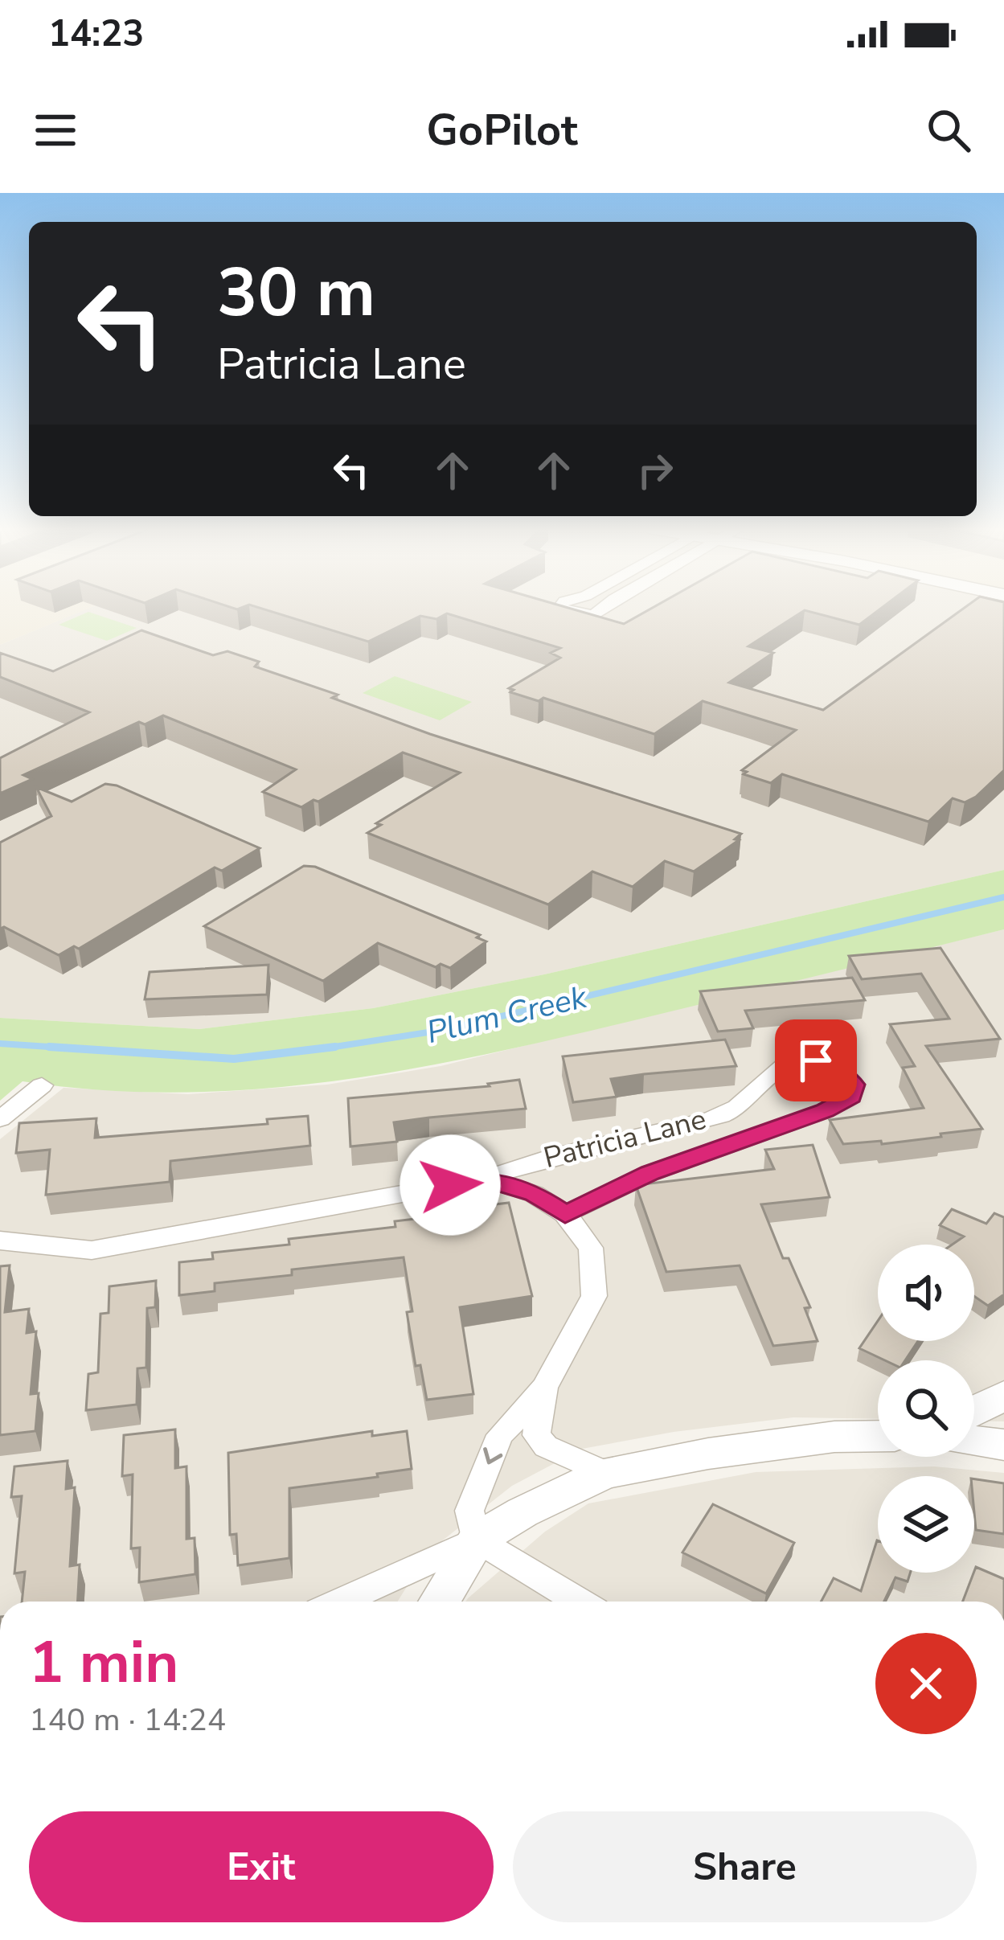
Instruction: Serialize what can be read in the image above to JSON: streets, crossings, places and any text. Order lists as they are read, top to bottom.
{
  "streets": {
    "street": ["Patricia Lane"]
  },
  "water": ["Plum Creek"],
  "page": {
    "status": "14:23",
    "header": "GoPilot",
    "turn": ["30 m", "Patricia Lane"],
    "heading": ["1 min", "140 m · 14:24"],
    "buttons": ["Exit", "Share"]
  }
}
